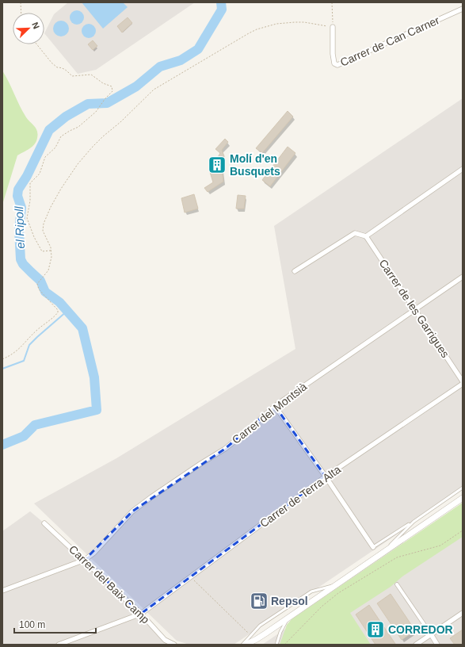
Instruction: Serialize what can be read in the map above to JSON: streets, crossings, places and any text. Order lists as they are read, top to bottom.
{
  "streets": {
    "street": [
      "Carrer de Can Carner",
      "Carrer de les Garrigues",
      "Carrer del Montsià",
      "Carrer de Terra Alta",
      "Carrer del Baix Camp"
    ]
  },
  "crossings": [
    ["Carrer de les Garrigues", "Carrer del Montsià"],
    ["Carrer del Montsià", "Carrer del Baix Camp"],
    ["Carrer de Terra Alta", "Carrer del Baix Camp"]
  ],
  "water": ["el Ripoll"],
  "places": {
    "building": ["Molí d'en Busquets", "CORREDOR"],
    "fuel station": ["Repsol"]
  },
  "scale_bar": "100 m",
  "north": "top right"
}
